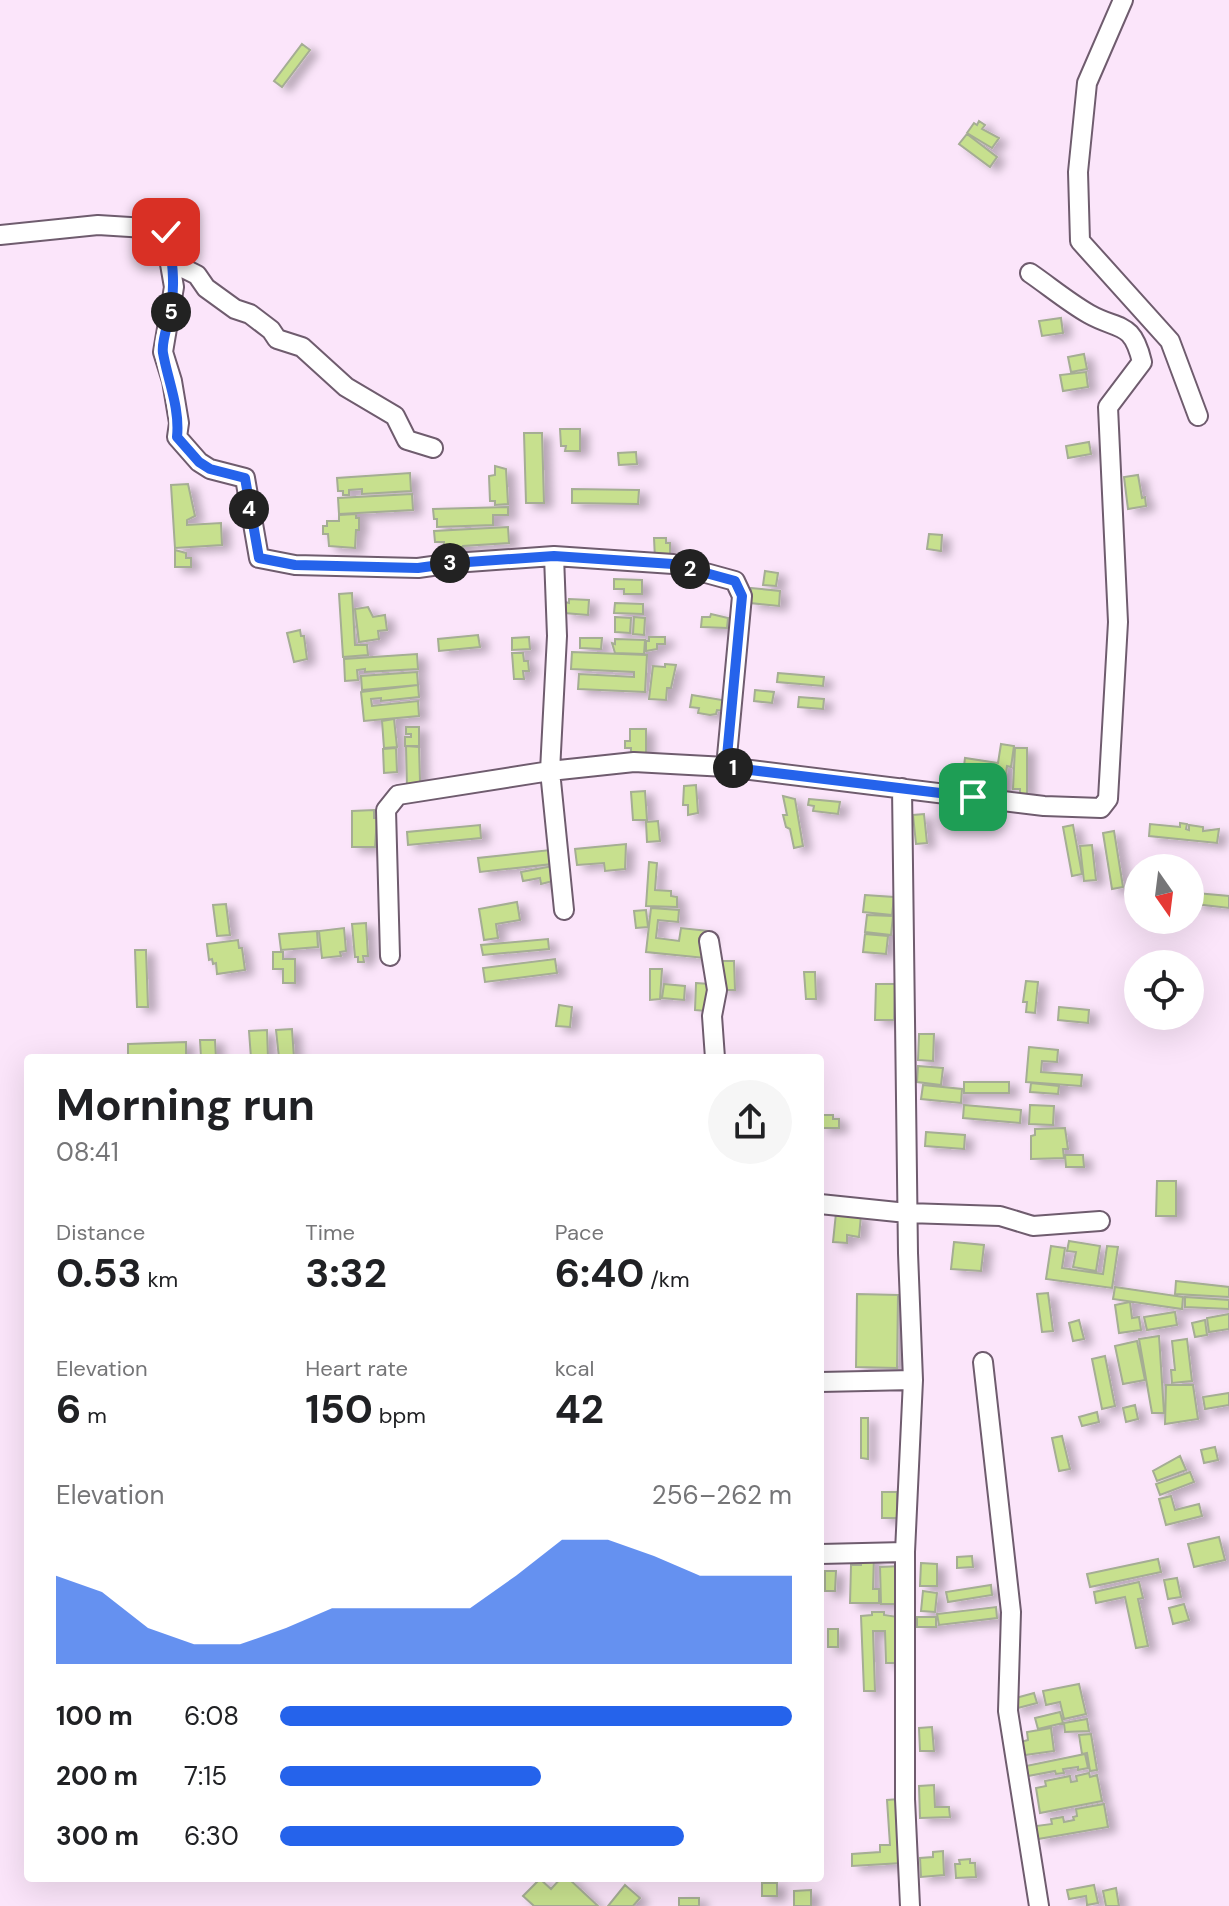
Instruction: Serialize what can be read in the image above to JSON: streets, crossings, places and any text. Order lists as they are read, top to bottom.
{
  "north": "bottom",
  "page": {
    "pins": [
      "5",
      "4",
      "3",
      "2",
      "1"
    ],
    "heading": ["Morning run", "08:41"],
    "stats": [
      ["Distance", "0.53 km"],
      ["Time", "3:32"],
      ["Pace", "6:40 /km"],
      ["Elevation", "6 m"],
      ["Heart rate", "150 bpm"],
      ["kcal", "42"]
    ],
    "chart": ["Elevation", "256–262 m"],
    "list": [
      {
        "name": "100 m",
        "note": "6:08"
      },
      {
        "name": "200 m",
        "note": "7:15"
      },
      {
        "name": "300 m",
        "note": "6:30"
      }
    ]
  }
}
